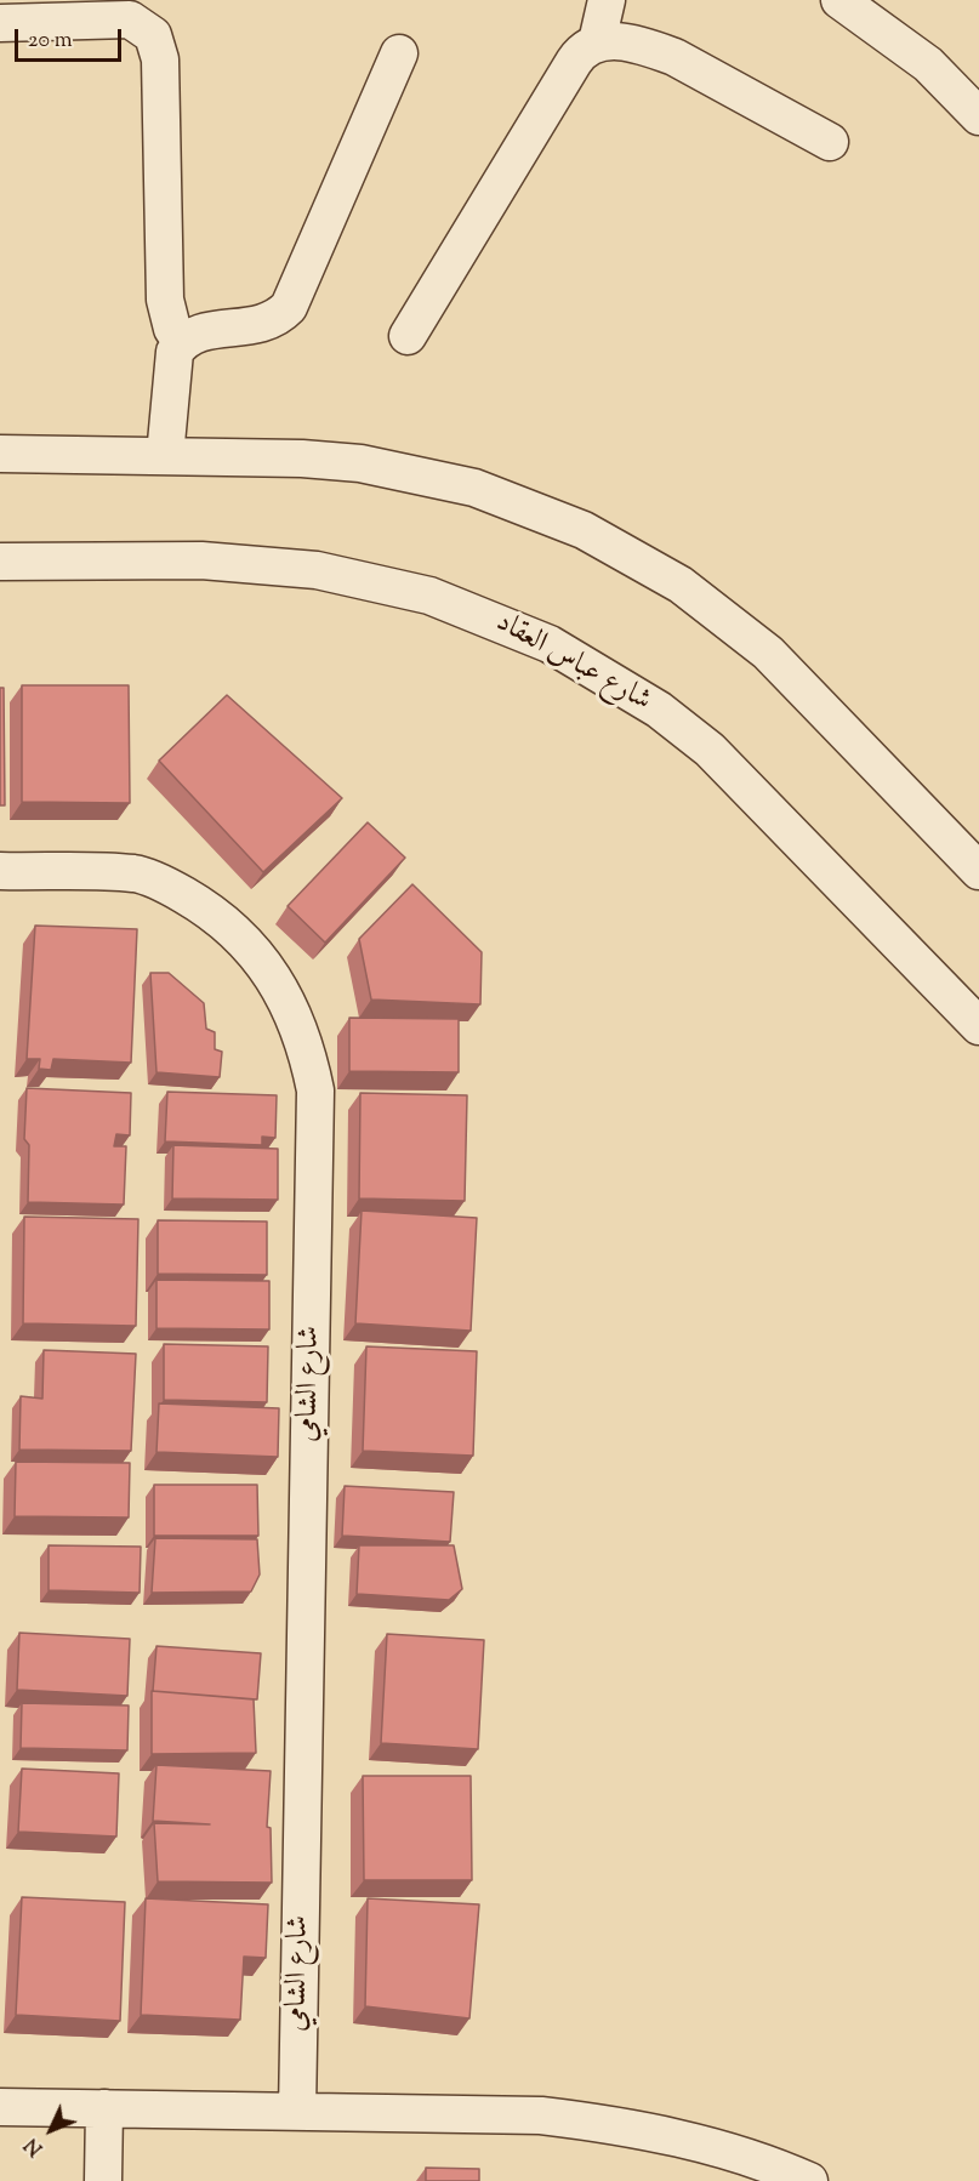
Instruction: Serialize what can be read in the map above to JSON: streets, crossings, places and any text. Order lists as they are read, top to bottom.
{
  "streets": {
    "street": ["شارع عباس العقاد", "شارع الشامي"]
  },
  "scale_bar": "20 m",
  "north": "bottom left"
}
